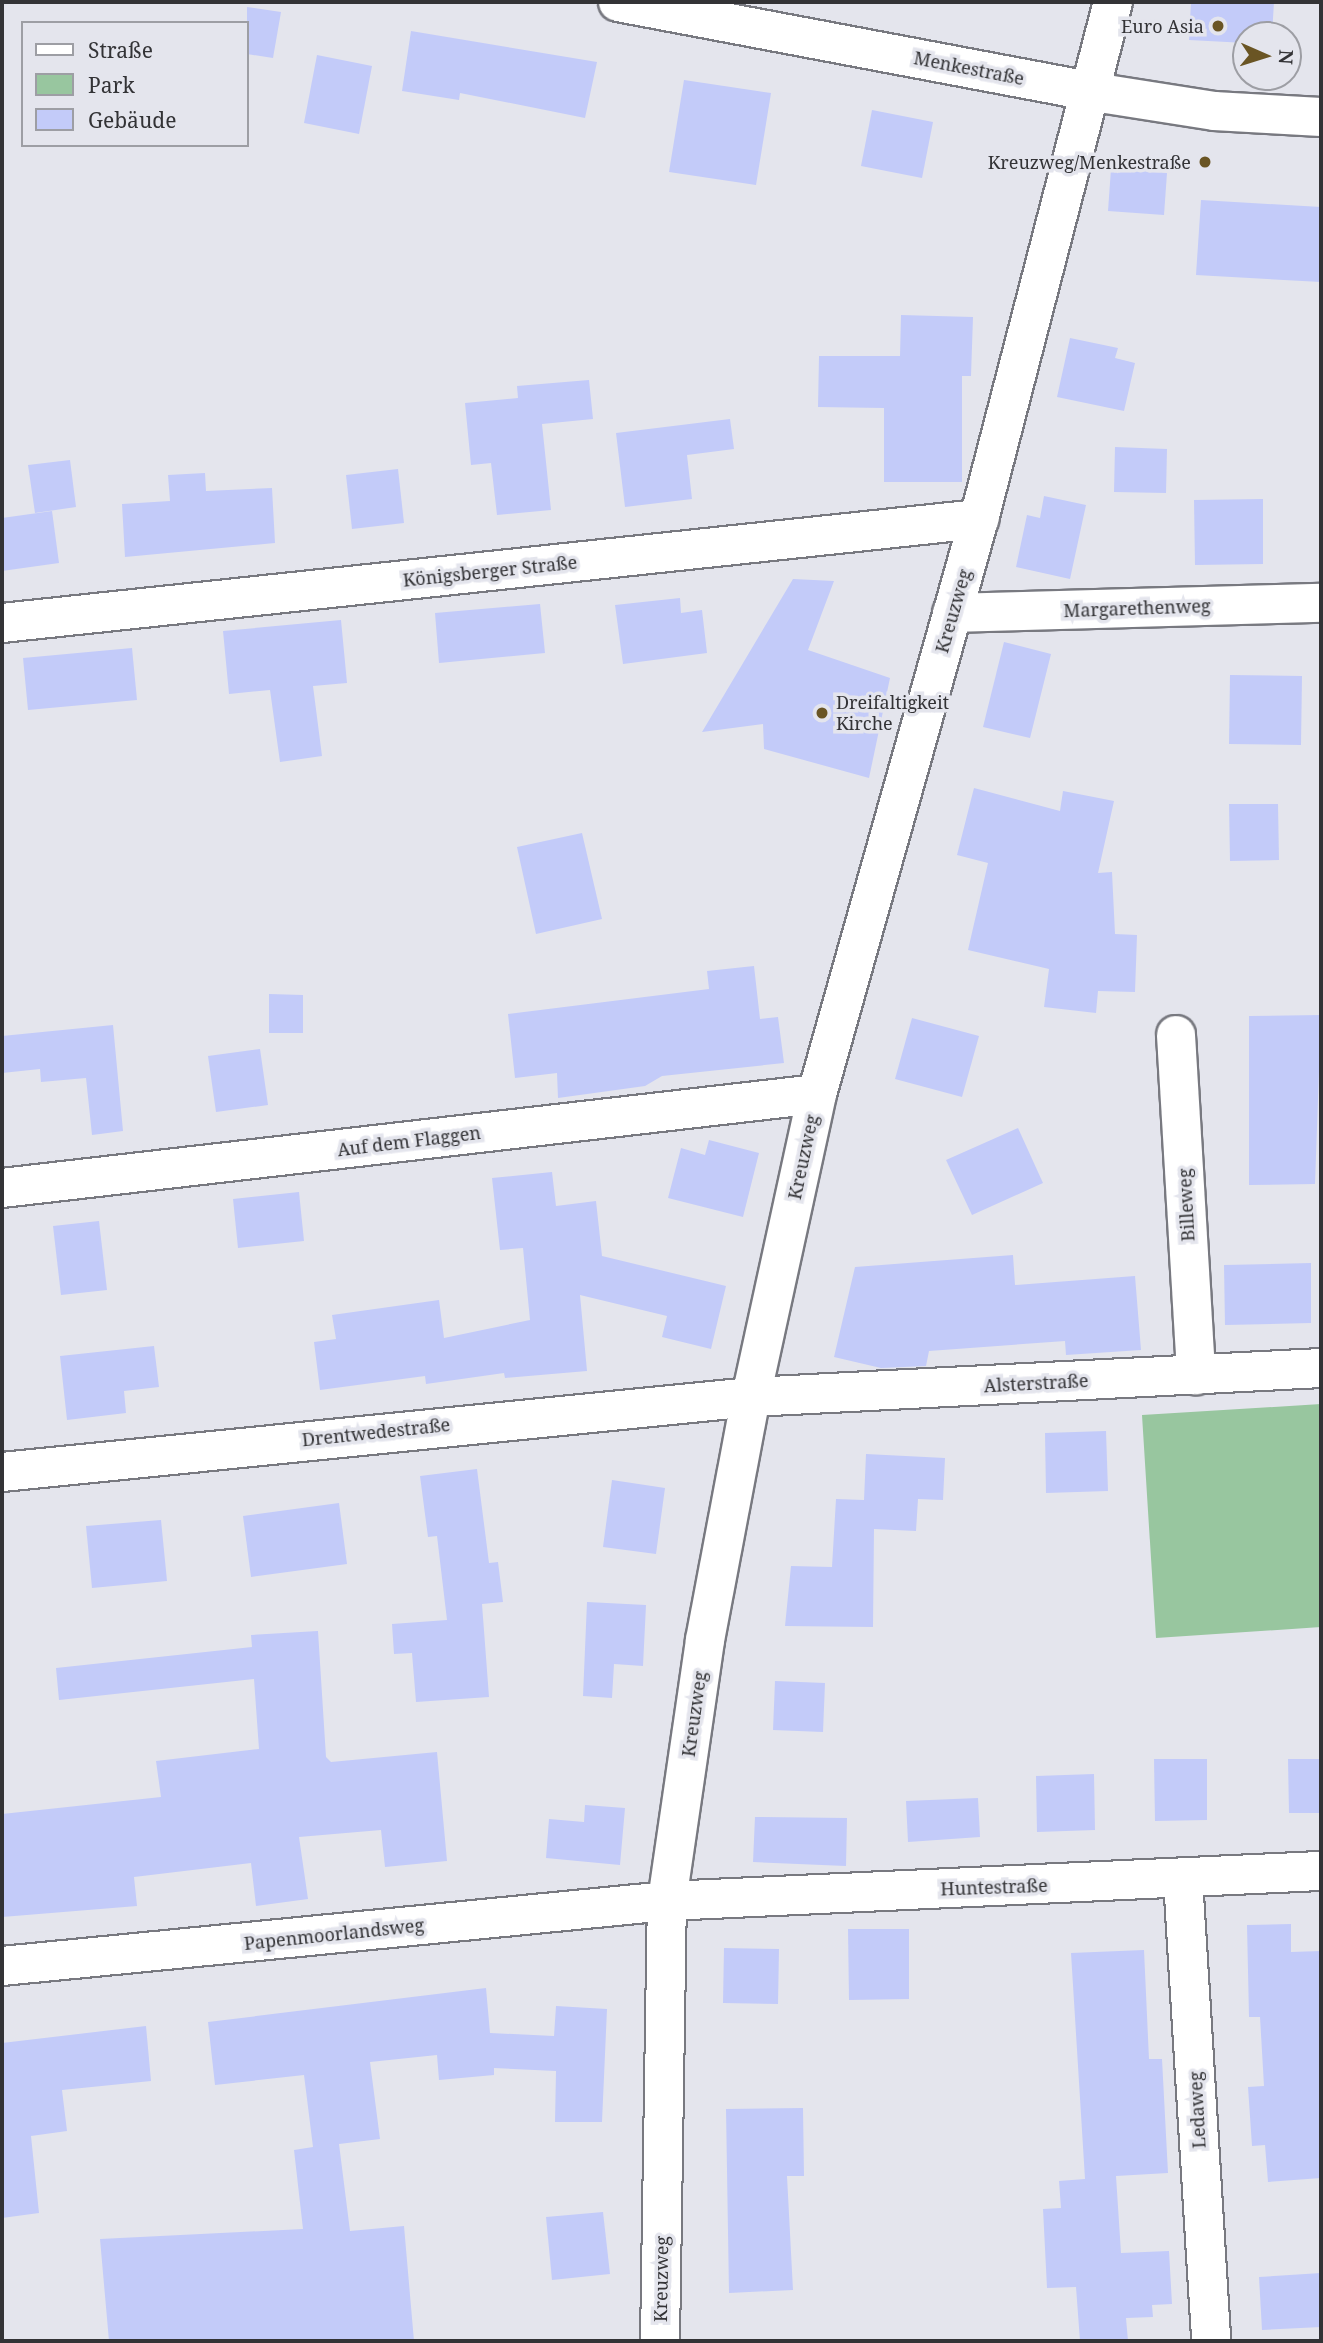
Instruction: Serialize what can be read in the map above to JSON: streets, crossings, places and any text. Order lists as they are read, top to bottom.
{
  "streets": {
    "street": [
      "Menkestraße",
      "Königsberger Straße",
      "Margarethenweg",
      "Kreuzweg",
      "Auf dem Flaggen",
      "Billeweg",
      "Alsterstraße",
      "Drentwedestraße",
      "Huntestraße",
      "Papenmoorlandsweg",
      "Ledaweg"
    ]
  },
  "crossings": [
    ["Menkestraße", "Kreuzweg"],
    ["Königsberger Straße", "Kreuzweg"],
    ["Margarethenweg", "Kreuzweg"],
    ["Kreuzweg", "Auf dem Flaggen"],
    ["Kreuzweg", "Alsterstraße"],
    ["Kreuzweg", "Drentwedestraße"],
    ["Kreuzweg", "Huntestraße"],
    ["Kreuzweg", "Papenmoorlandsweg"],
    ["Billeweg", "Alsterstraße"],
    ["Alsterstraße", "Drentwedestraße"],
    ["Huntestraße", "Papenmoorlandsweg"],
    ["Huntestraße", "Ledaweg"]
  ],
  "places": ["Euro Asia", "Kreuzweg/Menkestraße", "Dreifaltigkeit Kirche"],
  "legend": ["Straße", "Park", "Gebäude"],
  "north": "right"
}
